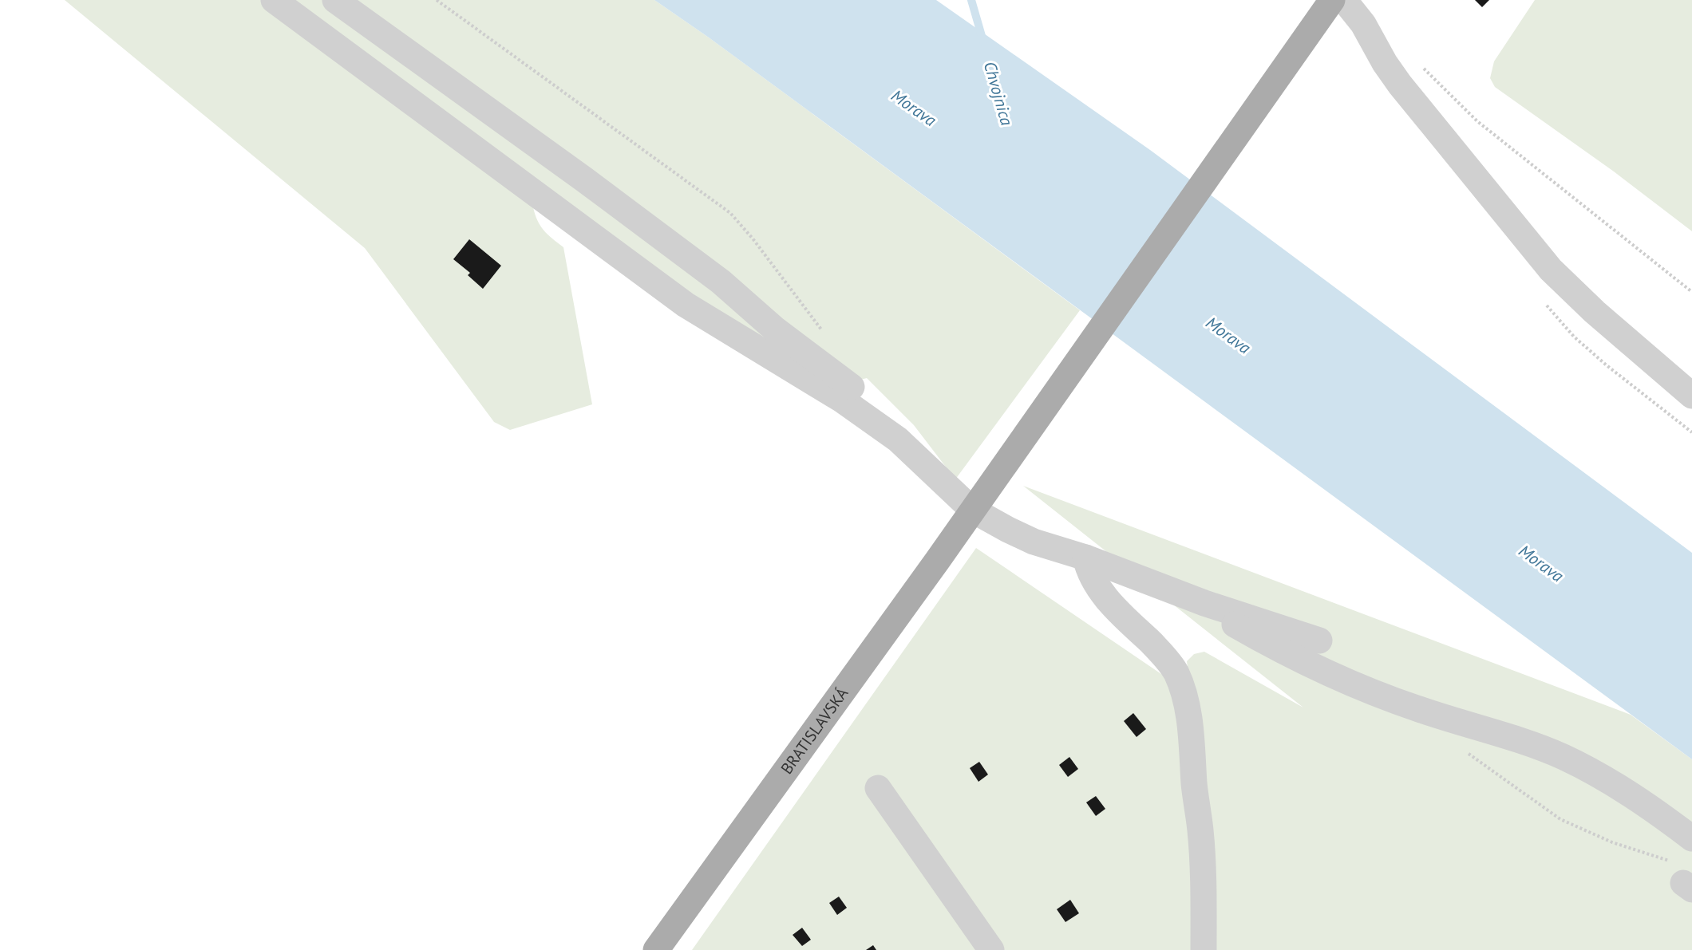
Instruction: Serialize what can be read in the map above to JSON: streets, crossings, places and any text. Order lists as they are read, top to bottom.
{
  "streets": {
    "main road": ["BRATISLAVSKÁ"]
  },
  "water": ["Chvojnica", "Morava"]
}
